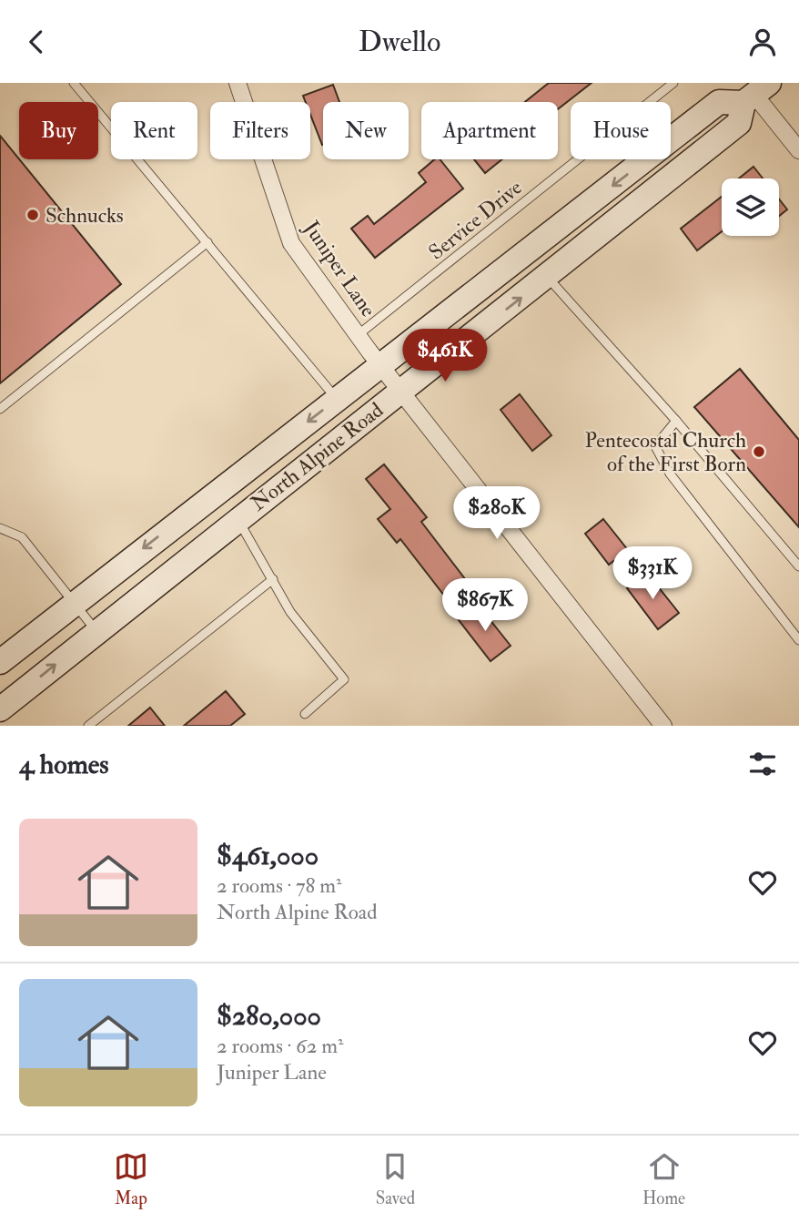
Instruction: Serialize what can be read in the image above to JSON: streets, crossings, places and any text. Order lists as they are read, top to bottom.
{
  "streets": {
    "main road": ["North Alpine Road"],
    "street": ["Juniper Lane"],
    "lane": ["Service Drive"]
  },
  "crossings": [
    ["Service Drive", "Juniper Lane"],
    ["Juniper Lane", "North Alpine Road"]
  ],
  "places": ["Schnucks", "Pentecostal Church of the First Born"],
  "page": {
    "header": "Dwello",
    "chip": [
      "Buy",
      "Rent",
      "Filters",
      "New",
      "Apartment",
      "House"
    ],
    "price": [
      "$461K",
      "$280K",
      "$331K",
      "$867K"
    ],
    "heading": "4 homes",
    "list": [
      {
        "name": "$461,000",
        "note": "2 rooms · 78 m² · North Alpine Road"
      },
      {
        "name": "$280,000",
        "note": "2 rooms · 62 m² · Juniper Lane"
      }
    ],
    "tabs": ["Map", "Saved", "Home"]
  }
}
